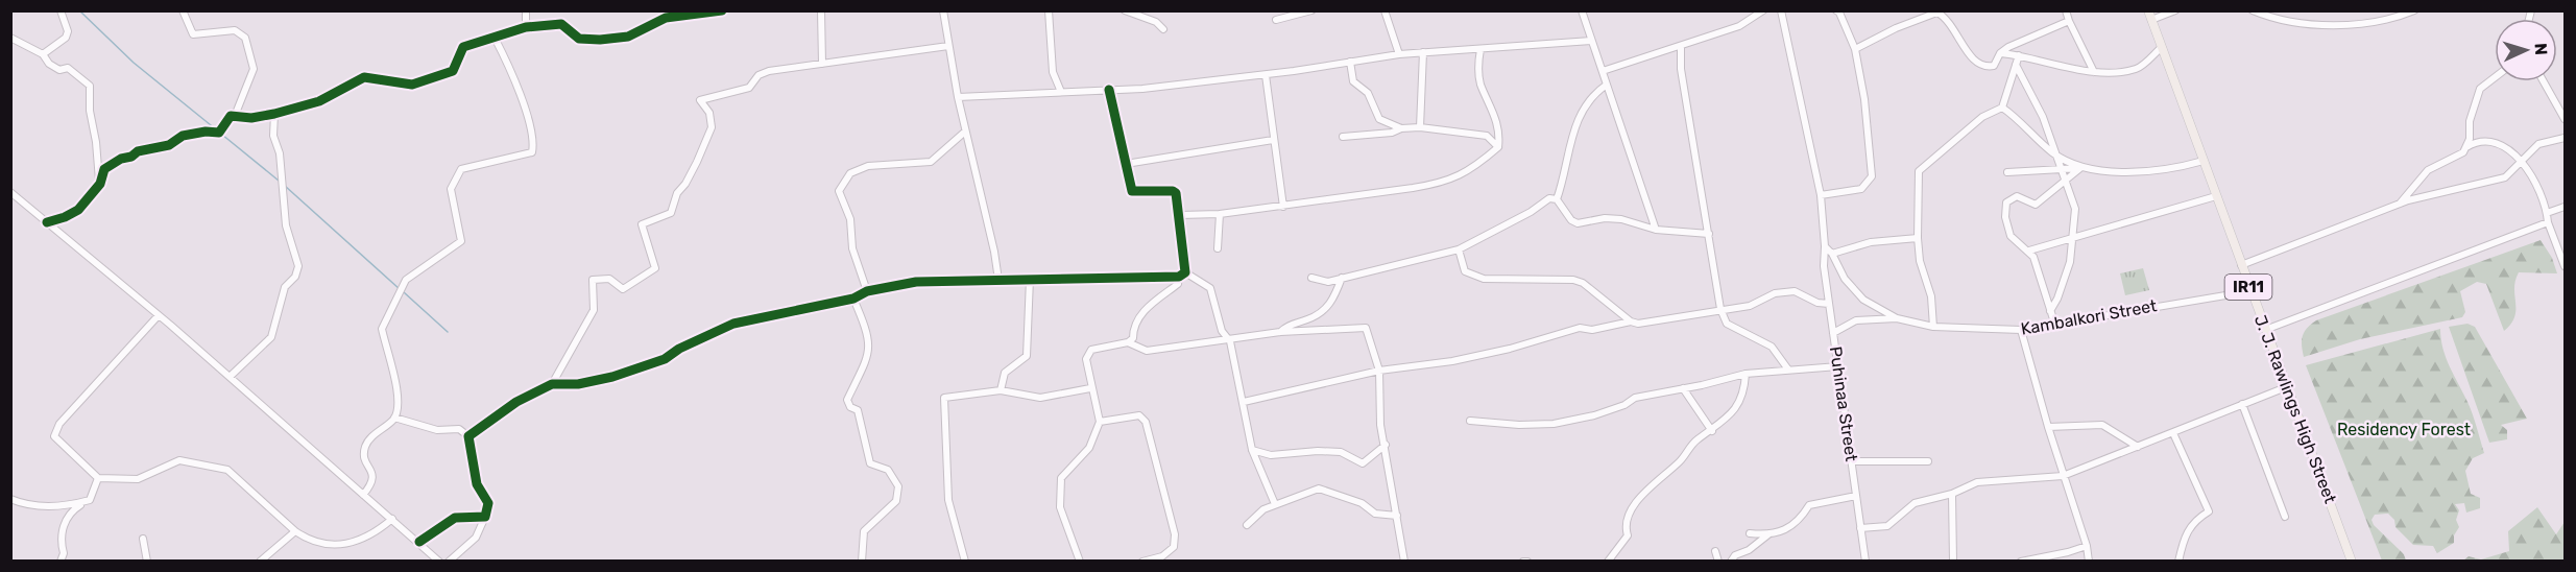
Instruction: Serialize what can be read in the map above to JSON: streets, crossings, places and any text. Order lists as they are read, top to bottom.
{
  "streets": {
    "main road": ["IR11", "J. J. Rawlings High Street"],
    "street": ["Kambalkori Street", "Puhinaa Street"]
  },
  "crossings": [
    ["Kambalkori Street", "Puhinaa Street"],
    ["Kambalkori Street", "J. J. Rawlings High Street"]
  ],
  "parks": ["Residency Forest"],
  "north": "right"
}
